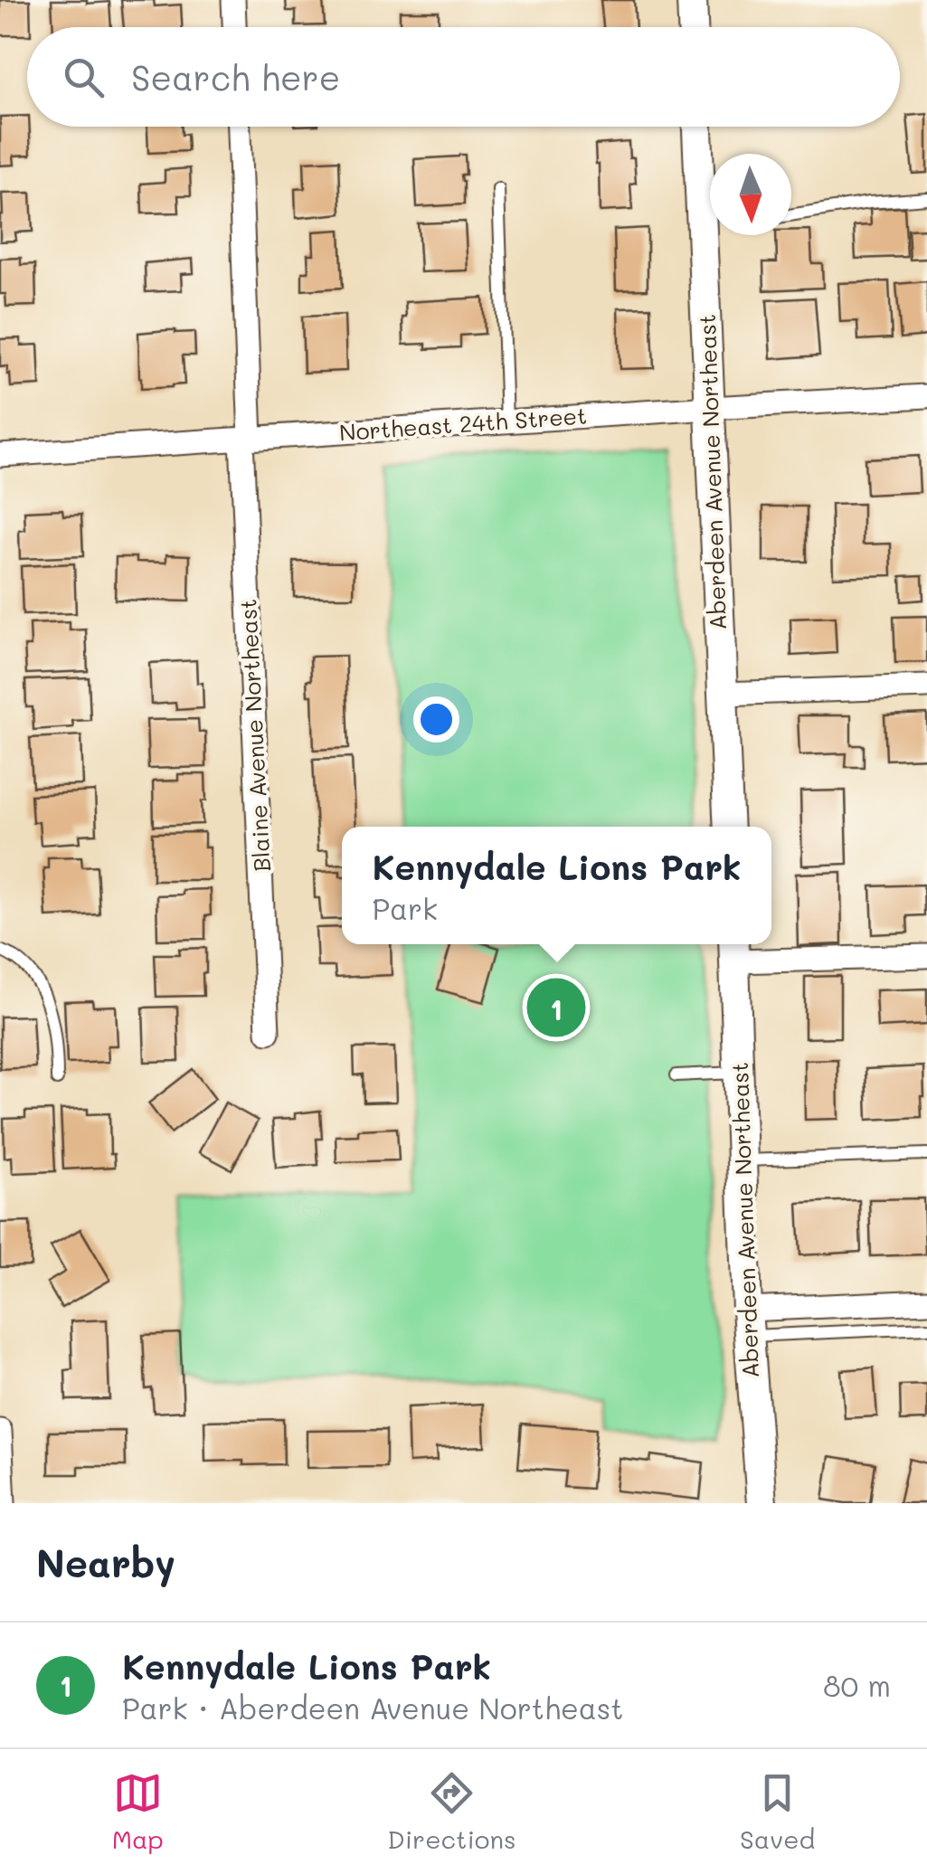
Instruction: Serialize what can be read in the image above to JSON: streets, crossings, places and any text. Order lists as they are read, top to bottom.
{
  "streets": {
    "street": ["Northeast 24th Street", "Aberdeen Avenue Northeast", "Blaine Avenue Northeast"]
  },
  "crossings": [
    ["Northeast 24th Street", "Aberdeen Avenue Northeast"],
    ["Northeast 24th Street", "Blaine Avenue Northeast"]
  ],
  "north": "bottom",
  "page": {
    "search": "Search here",
    "popup": ["Kennydale Lions Park", "Park"],
    "pins": "1",
    "heading": "Nearby",
    "list": [
      {
        "mark": "1",
        "name": "Kennydale Lions Park",
        "note": "Park · Aberdeen Avenue Northeast",
        "value": "80 m"
      }
    ],
    "nav": ["Map", "Directions", "Saved"]
  }
}
